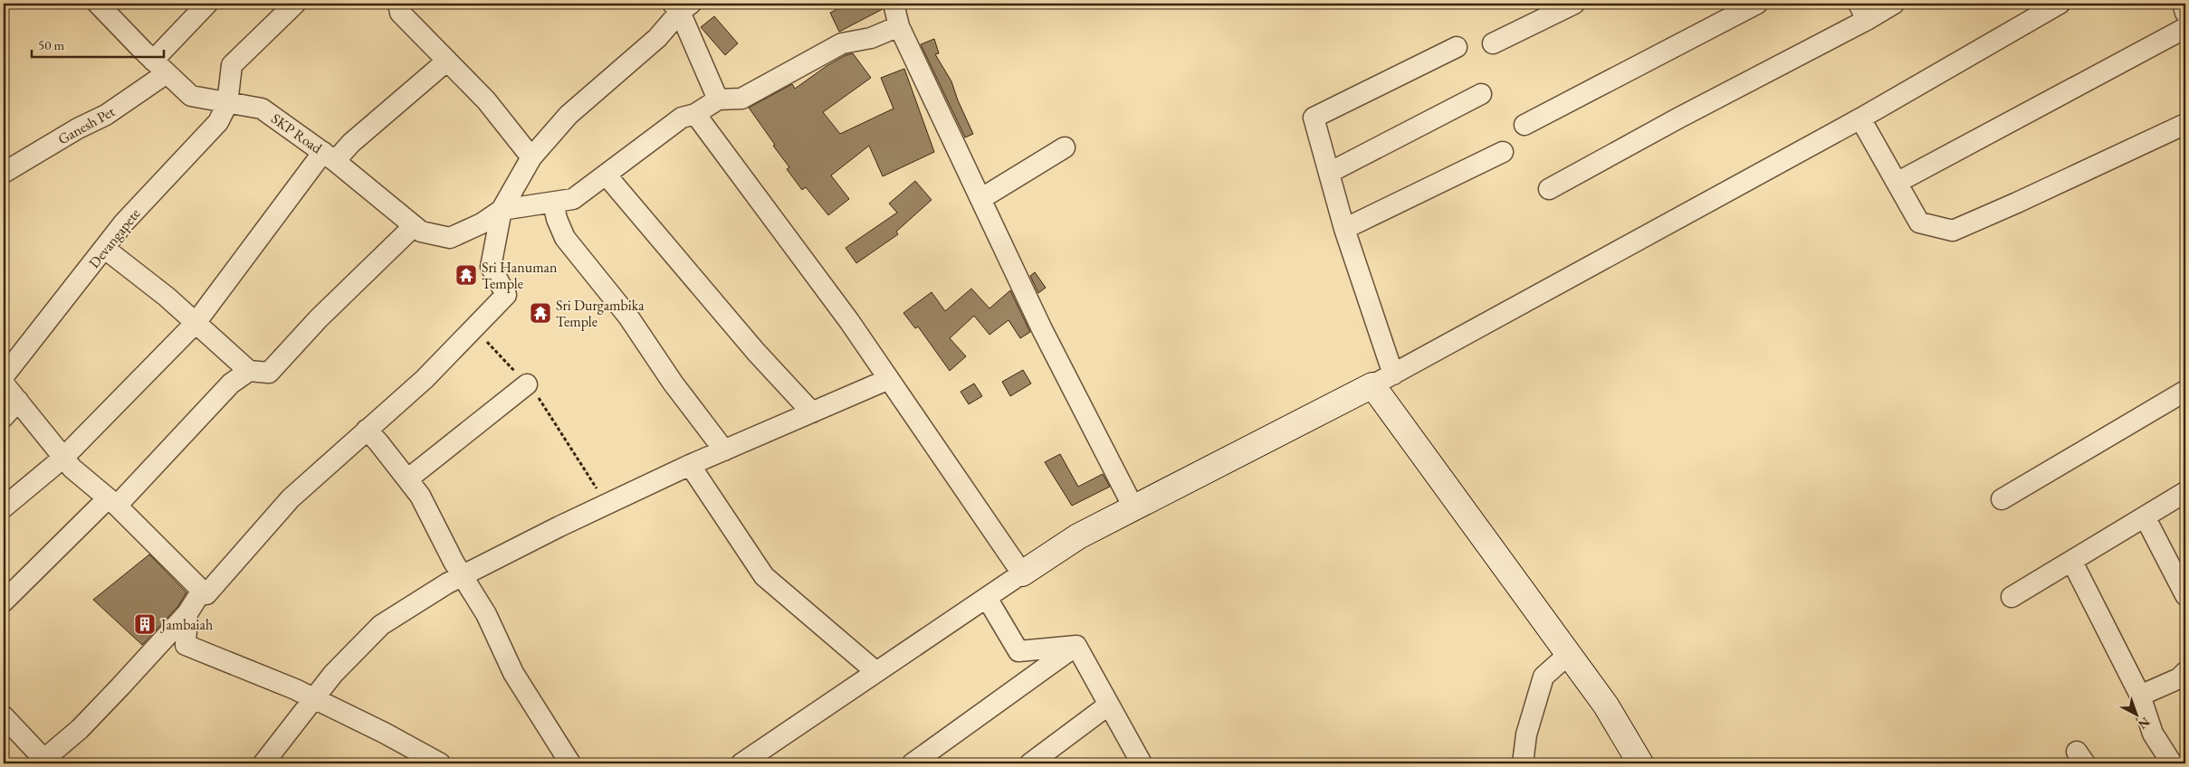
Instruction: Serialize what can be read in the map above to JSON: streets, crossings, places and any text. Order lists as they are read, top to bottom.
{
  "streets": {
    "street": ["Ganesh Pet", "SKP Road", "Devangapete"]
  },
  "crossings": [
    ["Ganesh Pet", "SKP Road"],
    ["SKP Road", "Devangapete"]
  ],
  "places": {
    "temple": ["Sri Hanuman Temple", "Sri Durgambika Temple"],
    "building": ["Jambaiah"]
  },
  "scale_bar": "50 m",
  "north": "bottom right"
}
